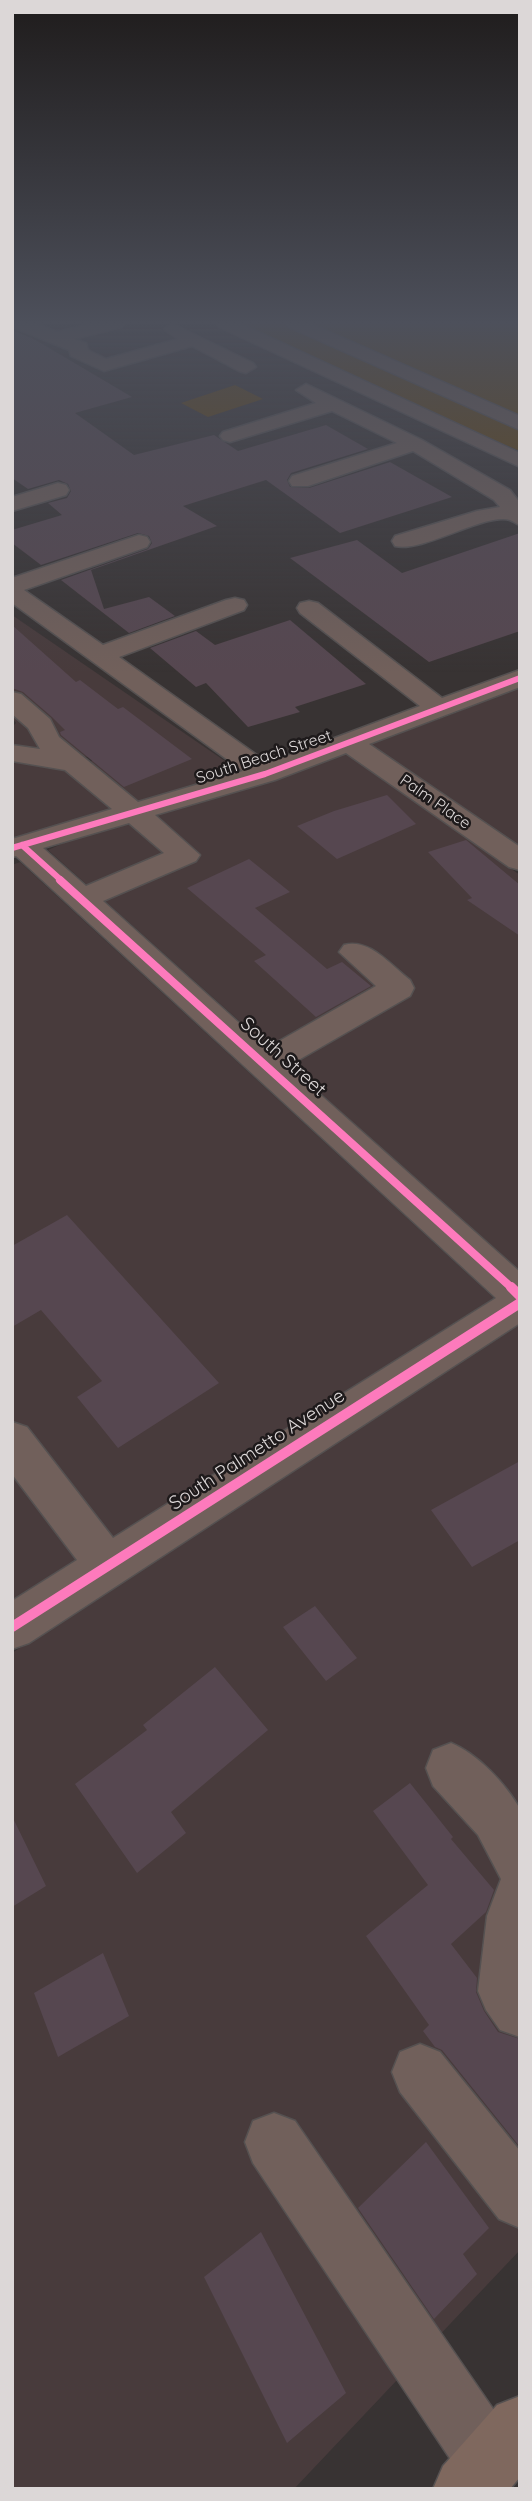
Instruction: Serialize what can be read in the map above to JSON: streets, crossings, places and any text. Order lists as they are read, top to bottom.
{
  "streets": {
    "street": [
      "South Beach Street",
      "Palm Place",
      "South Street",
      "South Palmetto Avenue"
    ]
  },
  "crossings": [
    ["South Beach Street", "Palm Place"],
    ["South Beach Street", "South Street"]
  ]
}
